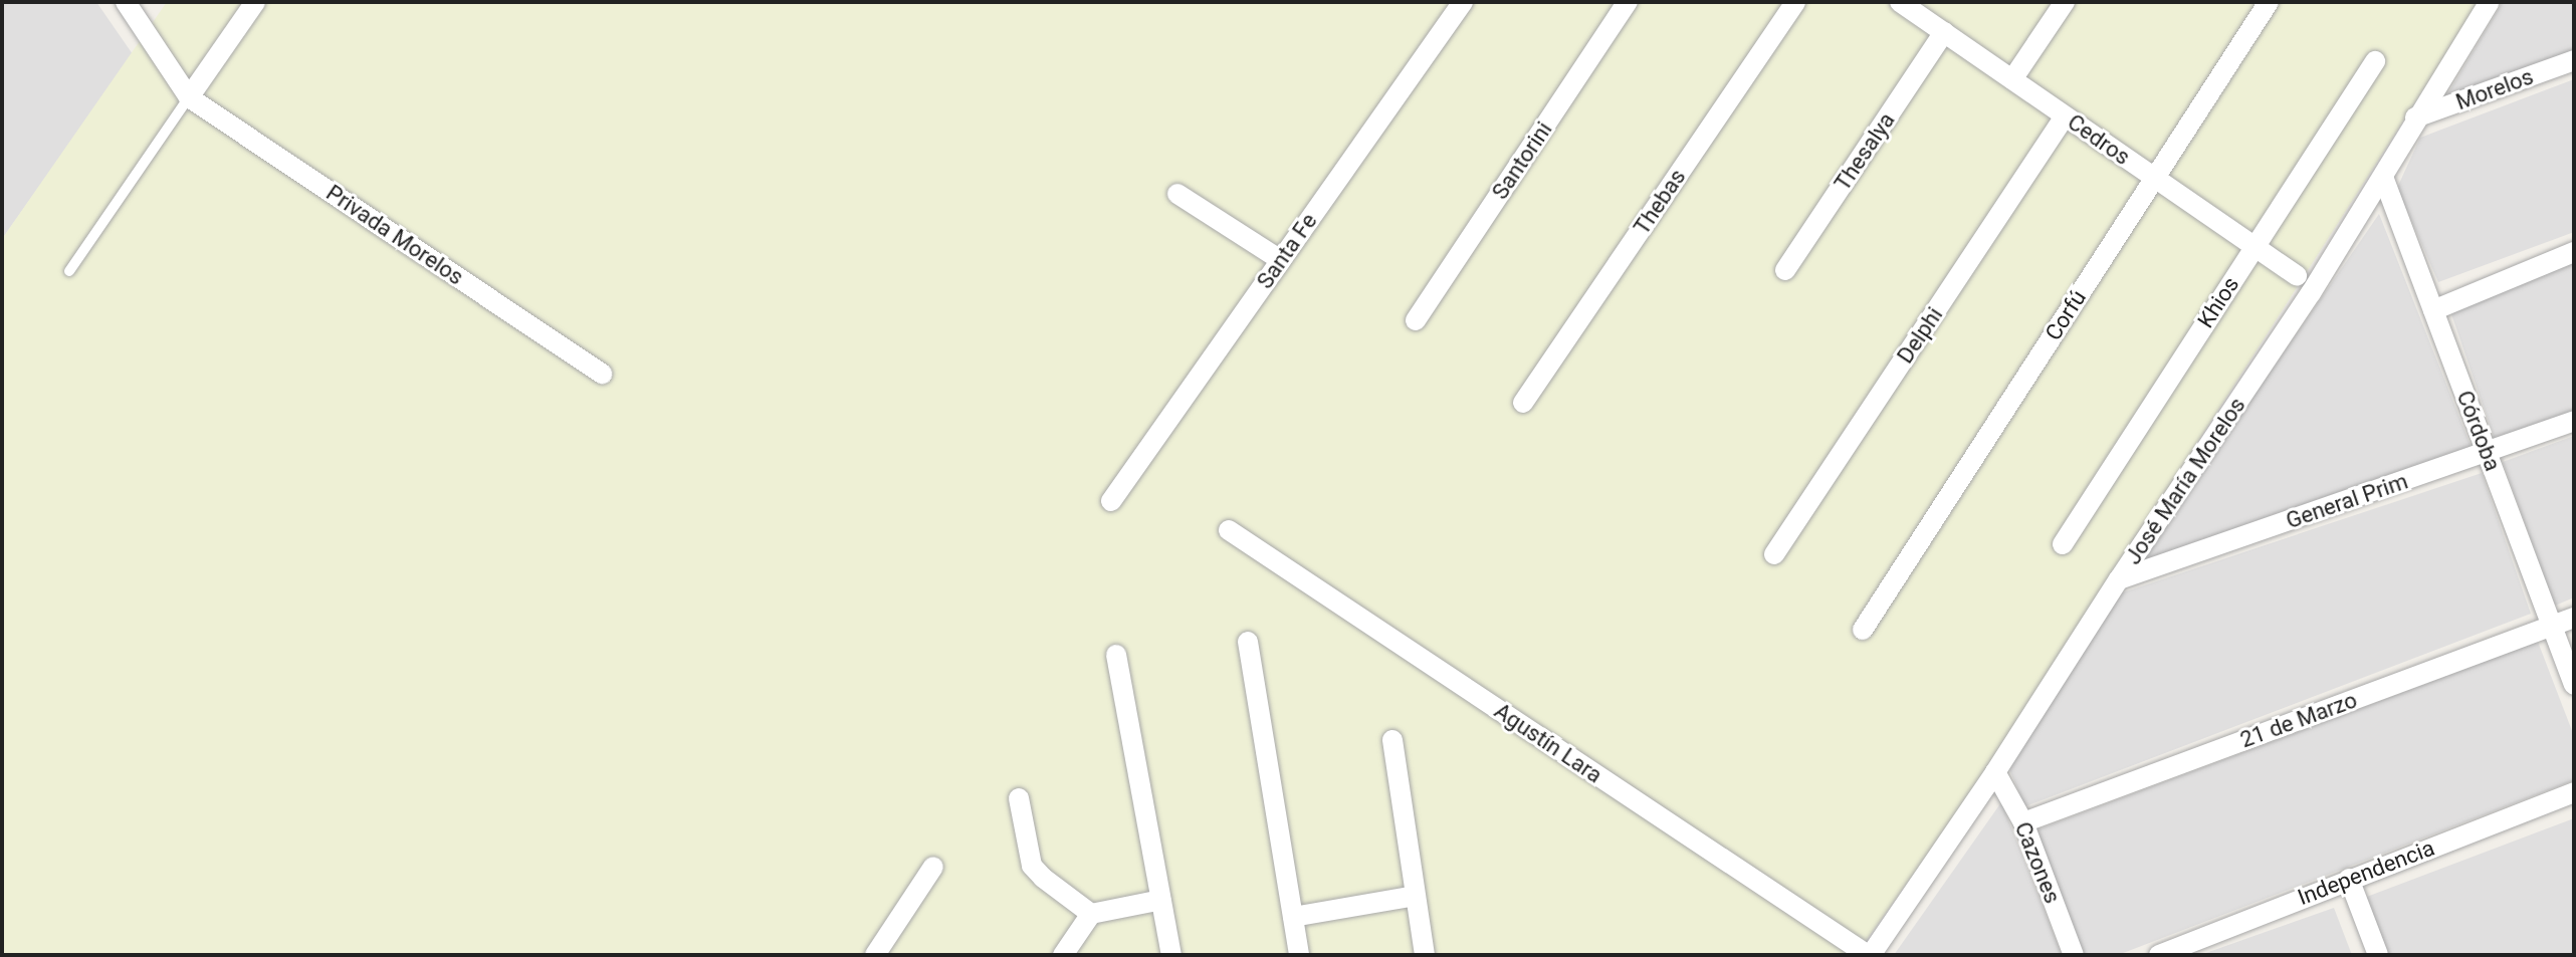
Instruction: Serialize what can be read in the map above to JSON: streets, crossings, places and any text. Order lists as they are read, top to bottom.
{
  "streets": {
    "street": [
      "Morelos",
      "Cedros",
      "Thesalya",
      "Santorini",
      "Thebas",
      "Privada Morelos",
      "Santa Fe",
      "Khios",
      "Corfú",
      "Delphi",
      "Córdoba",
      "José María Morelos",
      "General Prim",
      "21 de Marzo",
      "Agustín Lara",
      "Cazones",
      "Independencia"
    ]
  },
  "crossings": [
    ["Morelos", "José María Morelos"],
    ["Cedros", "Thesalya"],
    ["Cedros", "Khios"],
    ["Cedros", "Corfú"],
    ["Cedros", "Delphi"],
    ["Córdoba", "José María Morelos"],
    ["Córdoba", "General Prim"],
    ["Córdoba", "21 de Marzo"],
    ["José María Morelos", "General Prim"],
    ["José María Morelos", "Agustín Lara"],
    ["José María Morelos", "Cazones"],
    ["21 de Marzo", "Cazones"]
  ]
}
